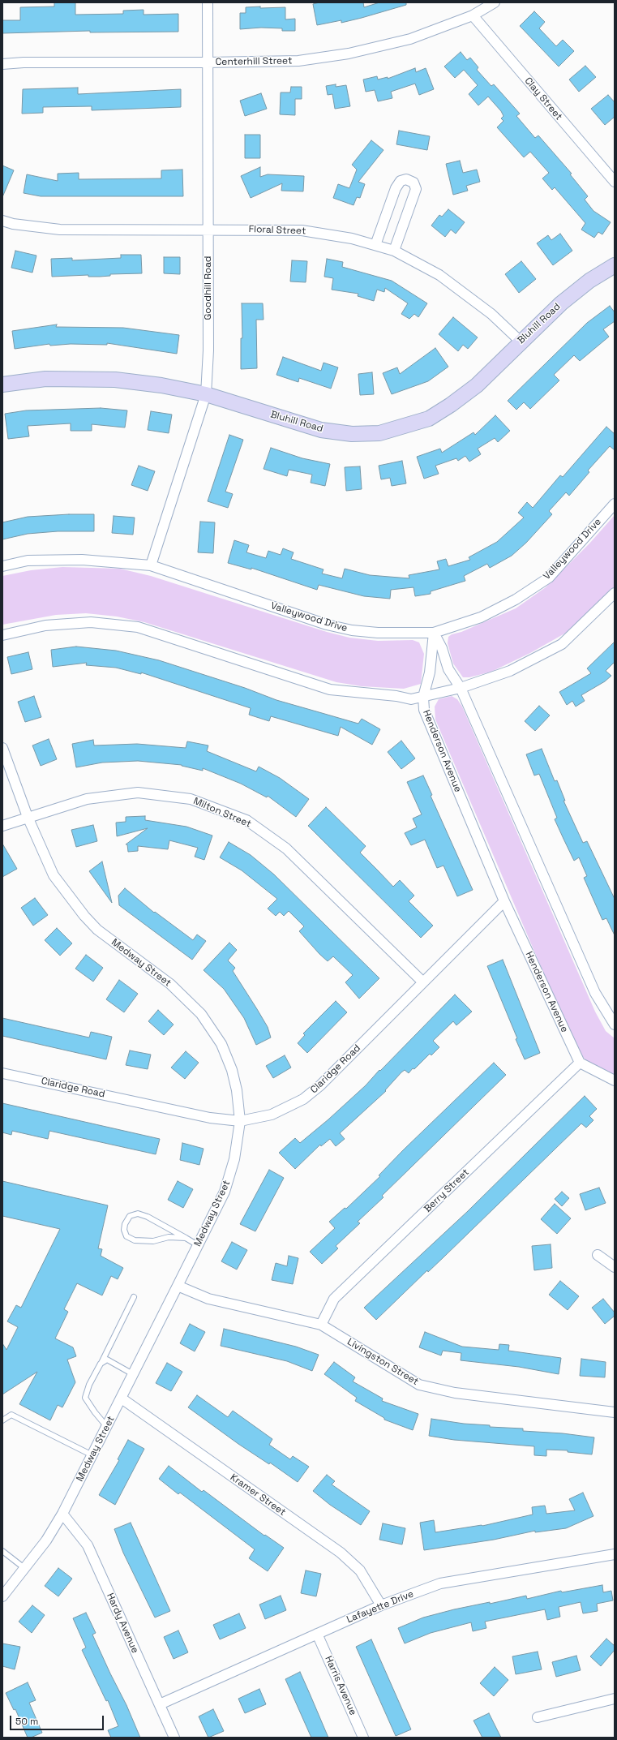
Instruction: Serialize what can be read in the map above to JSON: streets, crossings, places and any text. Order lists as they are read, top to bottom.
{
  "streets": {
    "street": [
      "Centerhill Street",
      "Clay Street",
      "Floral Street",
      "Goodhill Road",
      "Bluhill Road",
      "Valleywood Drive",
      "Henderson Avenue",
      "Milton Street",
      "Medway Street",
      "Claridge Road",
      "Berry Street",
      "Livingston Street",
      "Kramer Street",
      "Lafayette Drive",
      "Hardy Avenue",
      "Harris Avenue"
    ]
  },
  "crossings": [
    ["Centerhill Street", "Clay Street"],
    ["Centerhill Street", "Goodhill Road"],
    ["Floral Street", "Goodhill Road"],
    ["Floral Street", "Bluhill Road"],
    ["Goodhill Road", "Bluhill Road"],
    ["Goodhill Road", "Valleywood Drive"],
    ["Valleywood Drive", "Henderson Avenue"],
    ["Henderson Avenue", "Claridge Road"],
    ["Henderson Avenue", "Berry Street"],
    ["Milton Street", "Medway Street"],
    ["Milton Street", "Claridge Road"],
    ["Medway Street", "Claridge Road"],
    ["Medway Street", "Livingston Street"],
    ["Medway Street", "Kramer Street"],
    ["Medway Street", "Hardy Avenue"],
    ["Berry Street", "Livingston Street"],
    ["Kramer Street", "Lafayette Drive"],
    ["Lafayette Drive", "Hardy Avenue"],
    ["Lafayette Drive", "Harris Avenue"]
  ],
  "scale_bar": "50 m"
}
